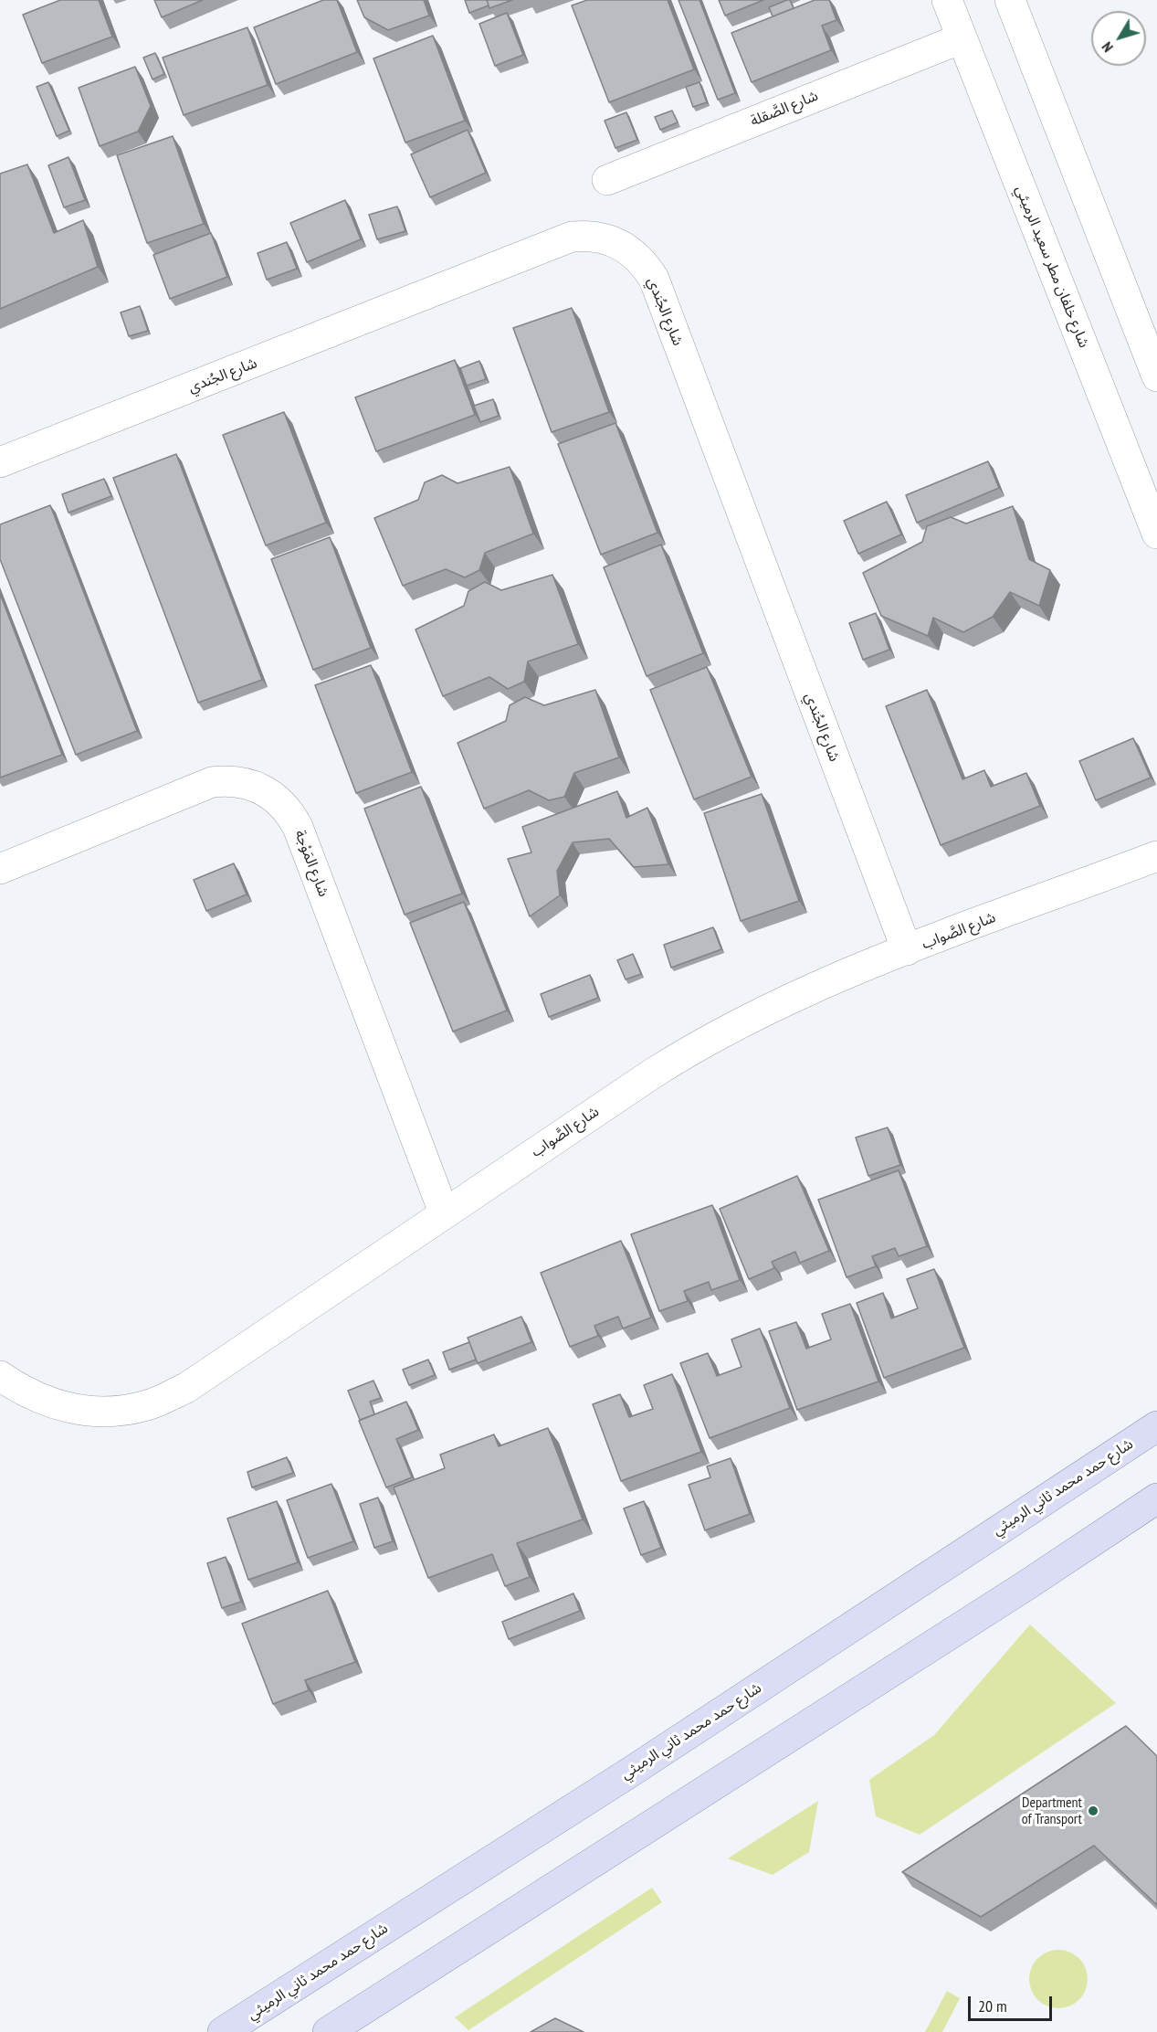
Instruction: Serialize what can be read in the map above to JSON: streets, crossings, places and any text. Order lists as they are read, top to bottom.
{
  "streets": {
    "main road": ["شارع حمد محمد ثاني الرميثي"],
    "street": [
      "شارع الصَّقلة",
      "شارع خلفان مطر سعيد الرميثي",
      "شارع الجُندي",
      "شارع المَوْجة",
      "شارع الصَّواب"
    ]
  },
  "crossings": [
    ["شارع الصَّقلة", "شارع خلفان مطر سعيد الرميثي"],
    ["شارع الجُندي", "شارع الصَّواب"],
    ["شارع المَوْجة", "شارع الصَّواب"]
  ],
  "places": ["Department of Transport"],
  "scale_bar": "20 m",
  "north": "bottom left"
}
